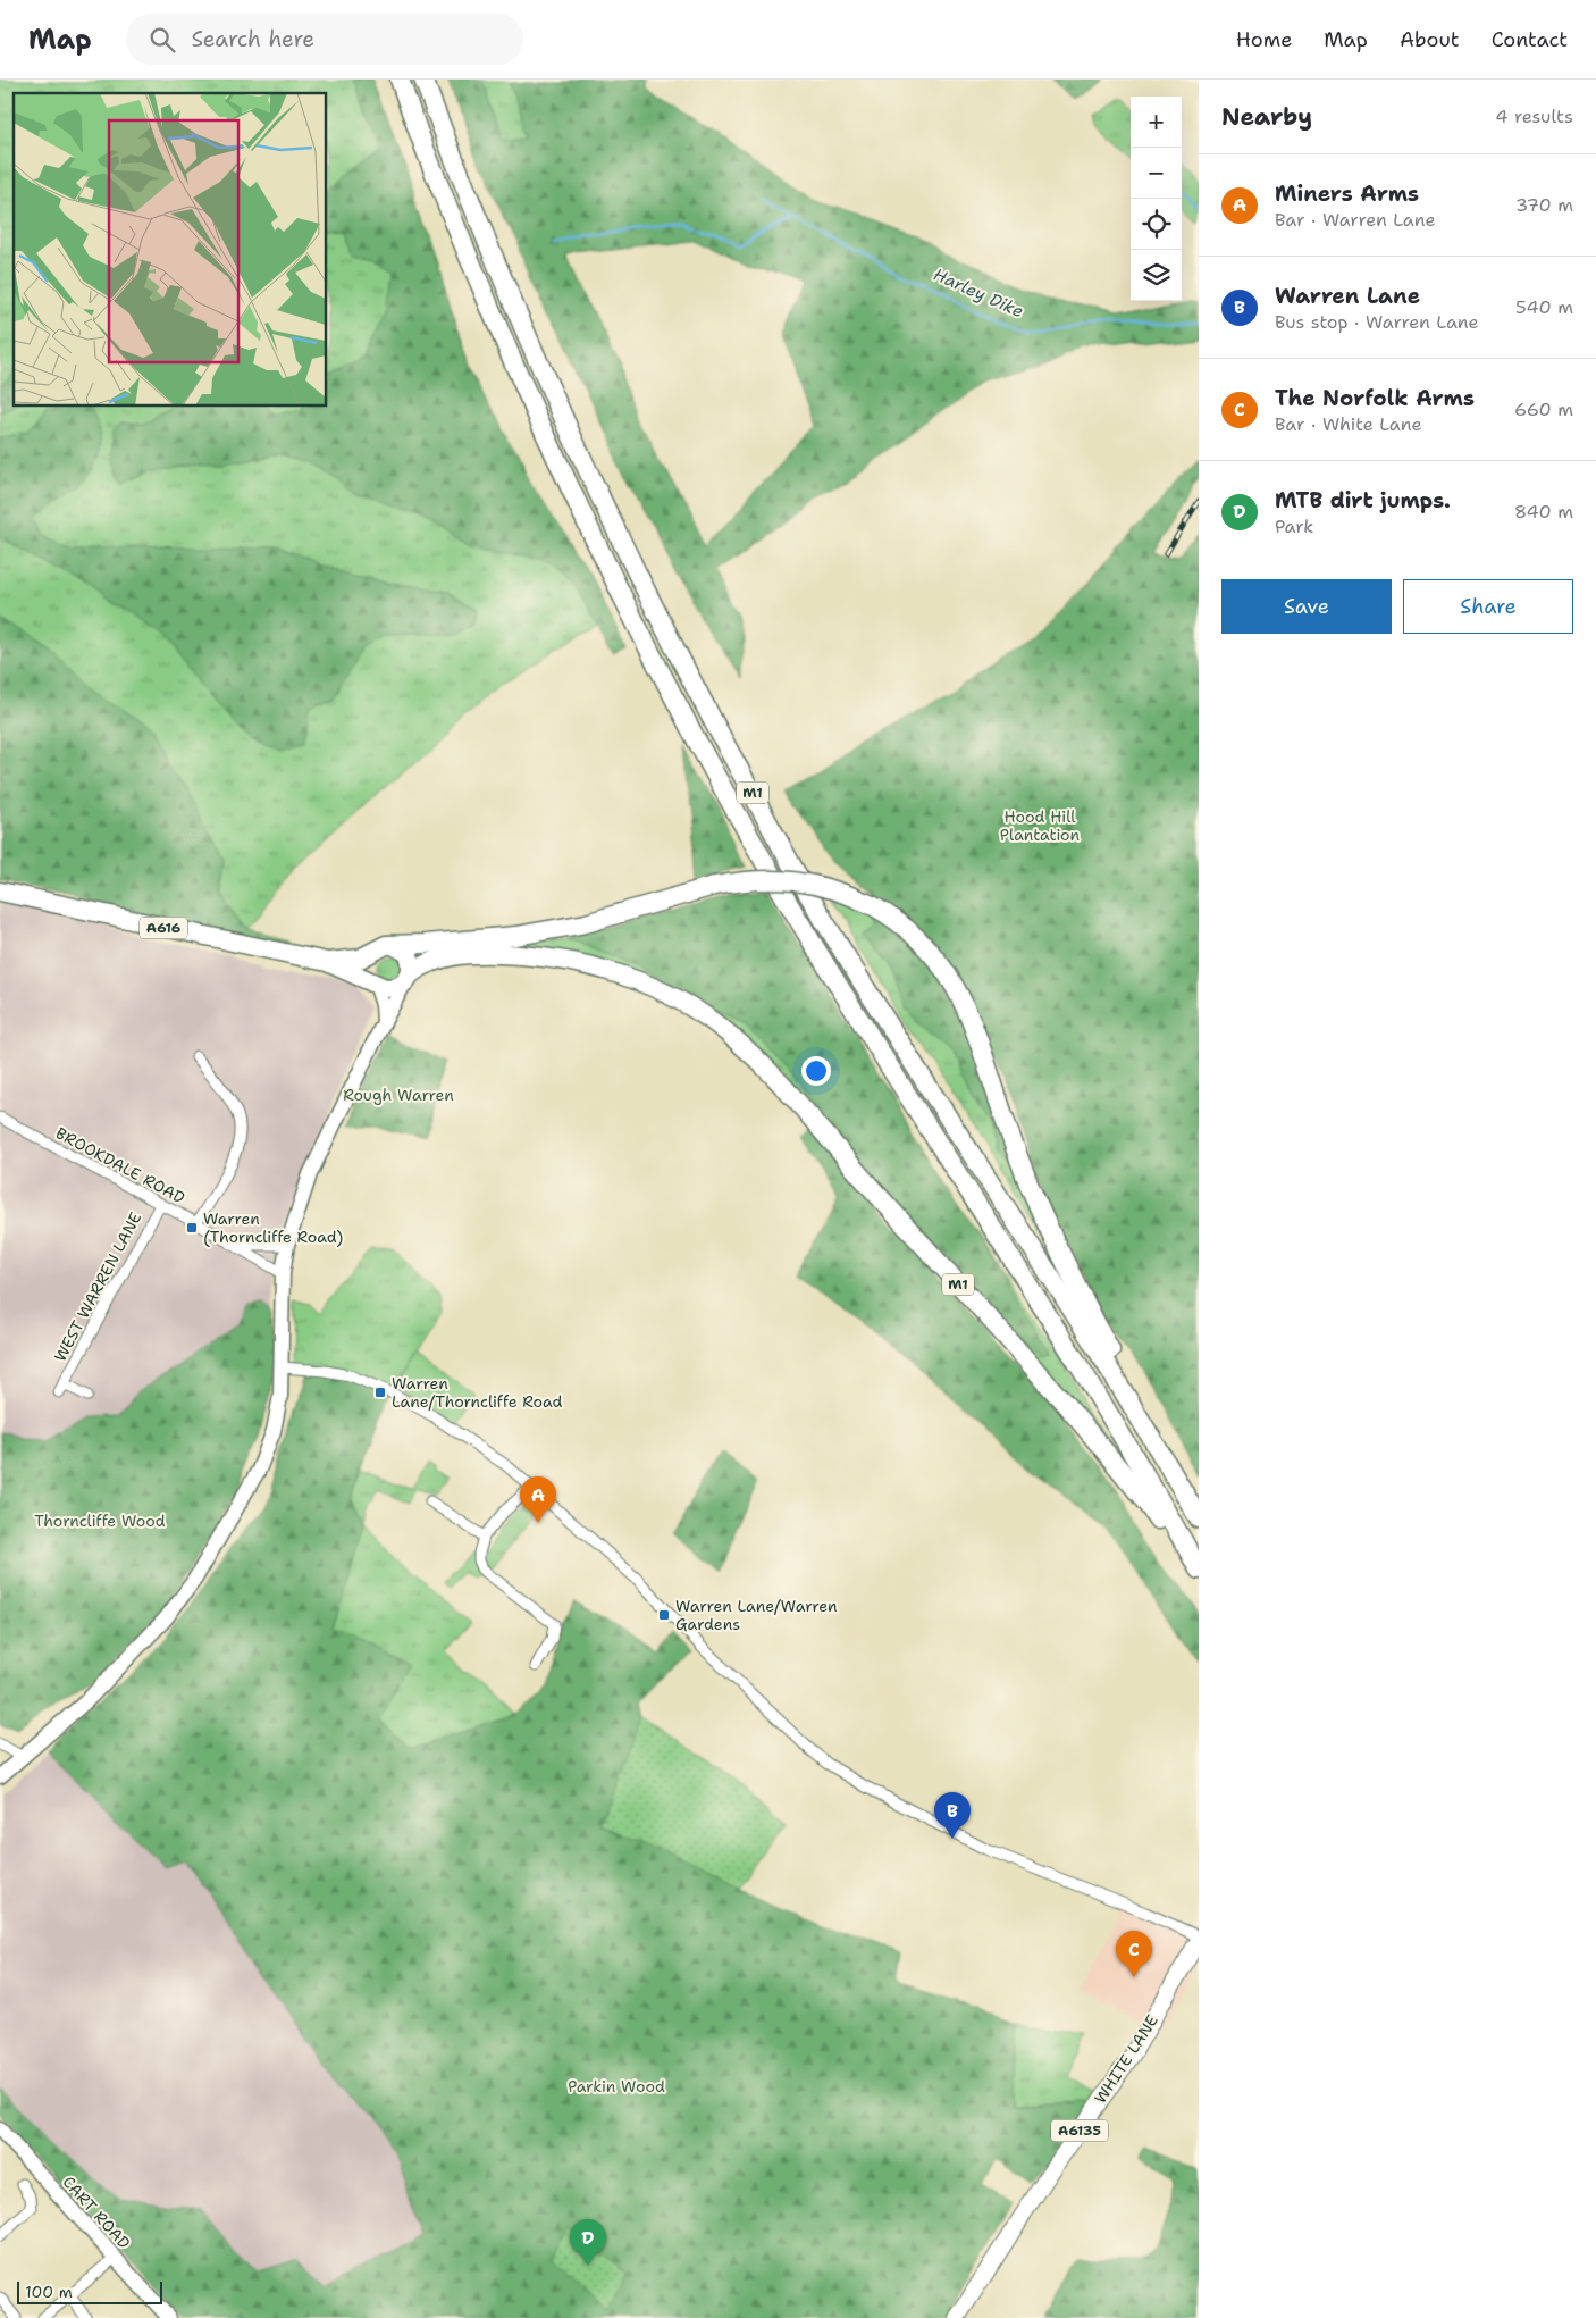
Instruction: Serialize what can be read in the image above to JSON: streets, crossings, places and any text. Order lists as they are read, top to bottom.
{
  "streets": {
    "highway": ["M1", "A616"],
    "main road": ["WHITE LANE", "A6135"],
    "street": ["BROOKDALE ROAD", "WEST WARREN LANE", "CART ROAD"]
  },
  "crossings": [
    ["M1", "A616"],
    ["BROOKDALE ROAD", "WEST WARREN LANE"]
  ],
  "water": ["Harley Dike"],
  "parks": [
    "Hood Hill Plantation",
    "Rough Warren",
    "Thorncliffe Wood",
    "Parkin Wood"
  ],
  "places": {
    "transit": ["Warren (Thorncliffe Road)", "Warren Lane/Thorncliffe Road", "Warren Lane/Warren Gardens"]
  },
  "scale_bar": "100 m",
  "page": {
    "header": "Map",
    "search": "Search here",
    "nav": [
      "Home",
      "Map",
      "About",
      "Contact"
    ],
    "heading": ["Nearby", "4 results"],
    "map_buttons": ["+", "−"],
    "list": [
      {
        "mark": "A",
        "name": "Miners Arms",
        "note": "Bar · Warren Lane",
        "value": "370 m"
      },
      {
        "mark": "B",
        "name": "Warren Lane",
        "note": "Bus stop · Warren Lane",
        "value": "540 m"
      },
      {
        "mark": "C",
        "name": "The Norfolk Arms",
        "note": "Bar · White Lane",
        "value": "660 m"
      },
      {
        "mark": "D",
        "name": "MTB dirt jumps.",
        "note": "Park",
        "value": "840 m"
      }
    ],
    "buttons": ["Save", "Share"],
    "pins": [
      "A",
      "B",
      "C",
      "D"
    ],
    "scale": "100 m"
  }
}
